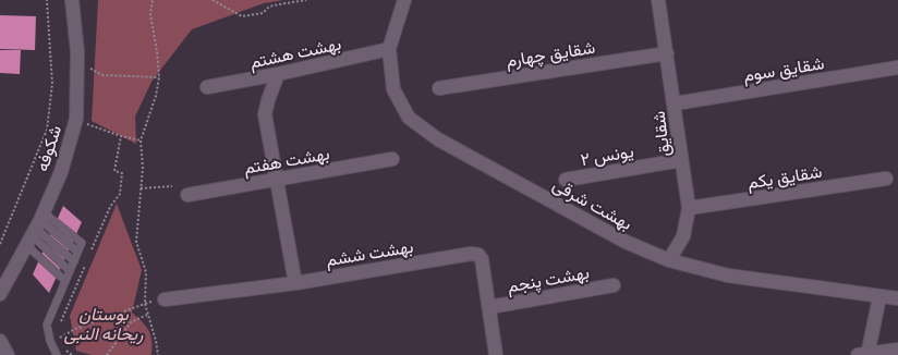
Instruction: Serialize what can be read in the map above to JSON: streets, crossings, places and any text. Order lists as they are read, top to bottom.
{
  "streets": {
    "street": [
      "بهشت هشتم",
      "شقایق چهارم",
      "شقایق سوم",
      "شقایق",
      "شکوفه",
      "یونس ۲",
      "بهشت هفتم",
      "شقایق یکم",
      "بهشت شرقی",
      "بهشت ششم",
      "بهشت پنجم"
    ]
  },
  "crossings": [
    ["بهشت هشتم", "بهشت شرقی"],
    ["شقایق چهارم", "شقایق"],
    ["شقایق سوم", "شقایق"],
    ["شقایق", "یونس ۲"],
    ["شقایق", "شقایق یکم"],
    ["شقایق", "بهشت شرقی"],
    ["بهشت ششم", "بهشت پنجم"]
  ],
  "parks": ["بوستان ریحانه النبی"]
}
